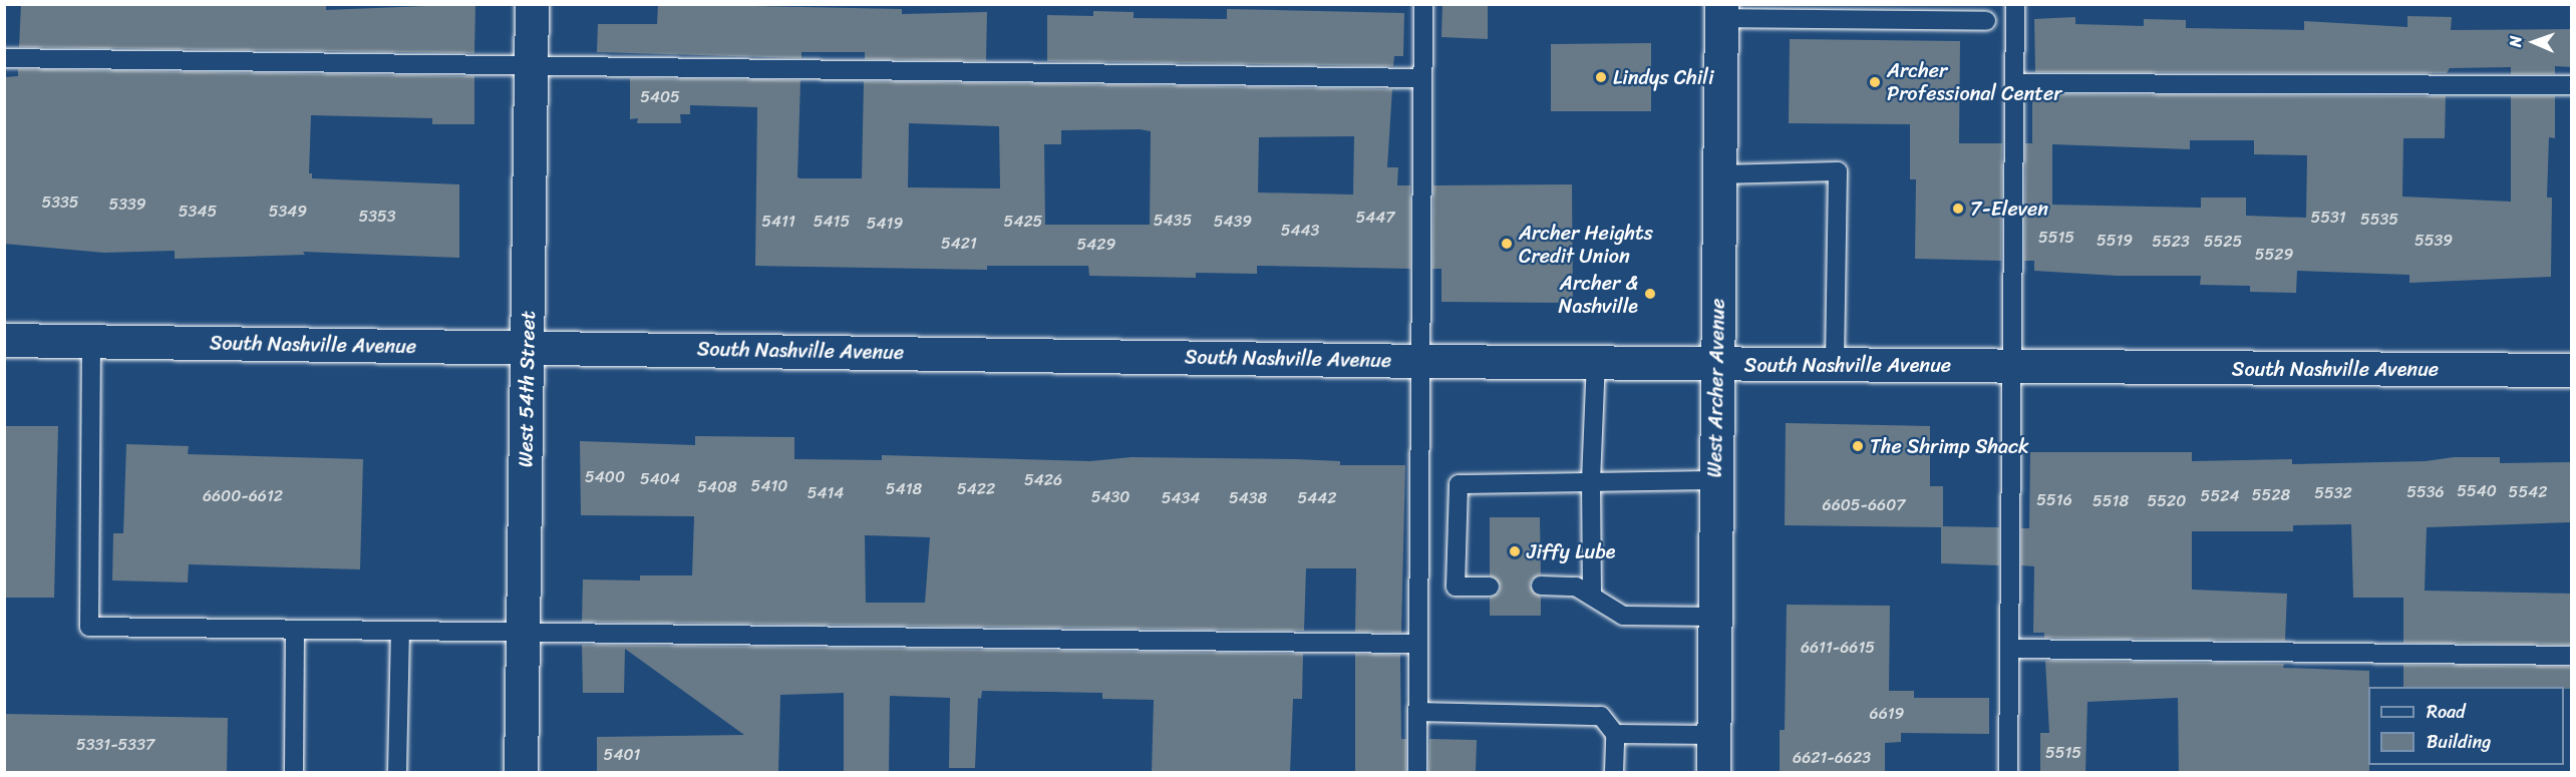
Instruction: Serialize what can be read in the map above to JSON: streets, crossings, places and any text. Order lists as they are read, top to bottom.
{
  "streets": {
    "street": ["South Nashville Avenue", "West Archer Avenue", "West 54th Street"]
  },
  "crossings": [
    ["South Nashville Avenue", "West Archer Avenue"],
    ["South Nashville Avenue", "West 54th Street"]
  ],
  "places": [
    "Lindys Chili",
    "Archer Professional Center",
    "7-Eleven",
    "Archer Heights Credit Union",
    "Archer & Nashville",
    "The Shrimp Shack",
    "Jiffy Lube"
  ],
  "house_numbers": [
    "5405",
    "5335",
    "5339",
    "5345",
    "5349",
    "5353",
    "5447",
    "5531",
    "5535",
    "5435",
    "5411",
    "5415",
    "5425",
    "5439",
    "5419",
    "5443",
    "5515",
    "5519",
    "5539",
    "5523",
    "5525",
    "5421",
    "5429",
    "5529",
    "5400",
    "5404",
    "5426",
    "5410",
    "5408",
    "5418",
    "5422",
    "5540",
    "5536",
    "5542",
    "5414",
    "5532",
    "5528",
    "6600-6612",
    "5524",
    "5430",
    "5434",
    "5438",
    "5442",
    "5516",
    "5518",
    "5520",
    "6605-6607",
    "6611-6615",
    "6619",
    "5331-5337",
    "5515",
    "5401",
    "6621-6623"
  ],
  "legend": ["Road", "Building"],
  "north": "left"
}
